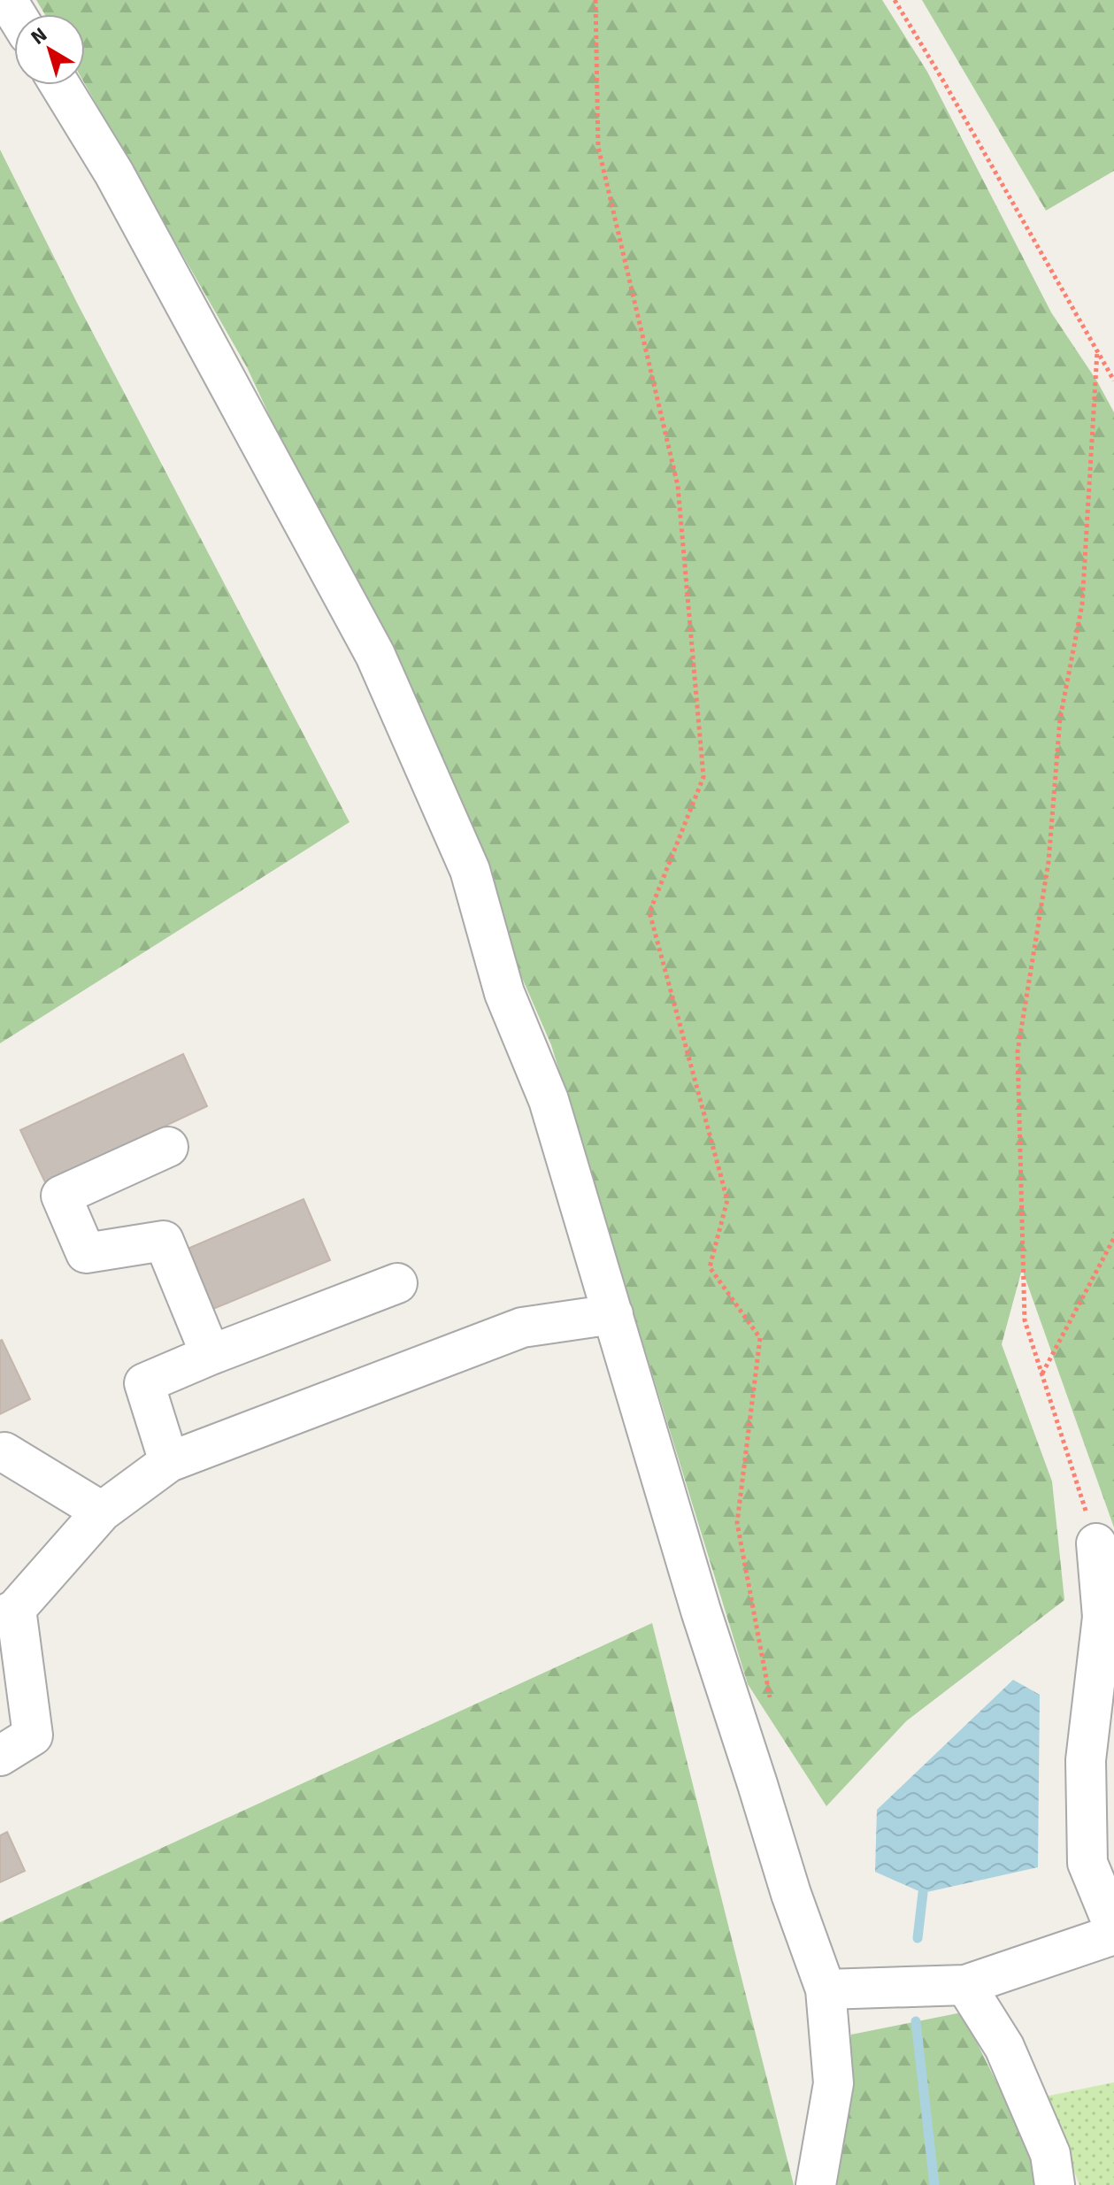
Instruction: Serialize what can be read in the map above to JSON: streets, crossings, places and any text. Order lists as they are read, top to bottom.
{
  "north": "top left"
}
